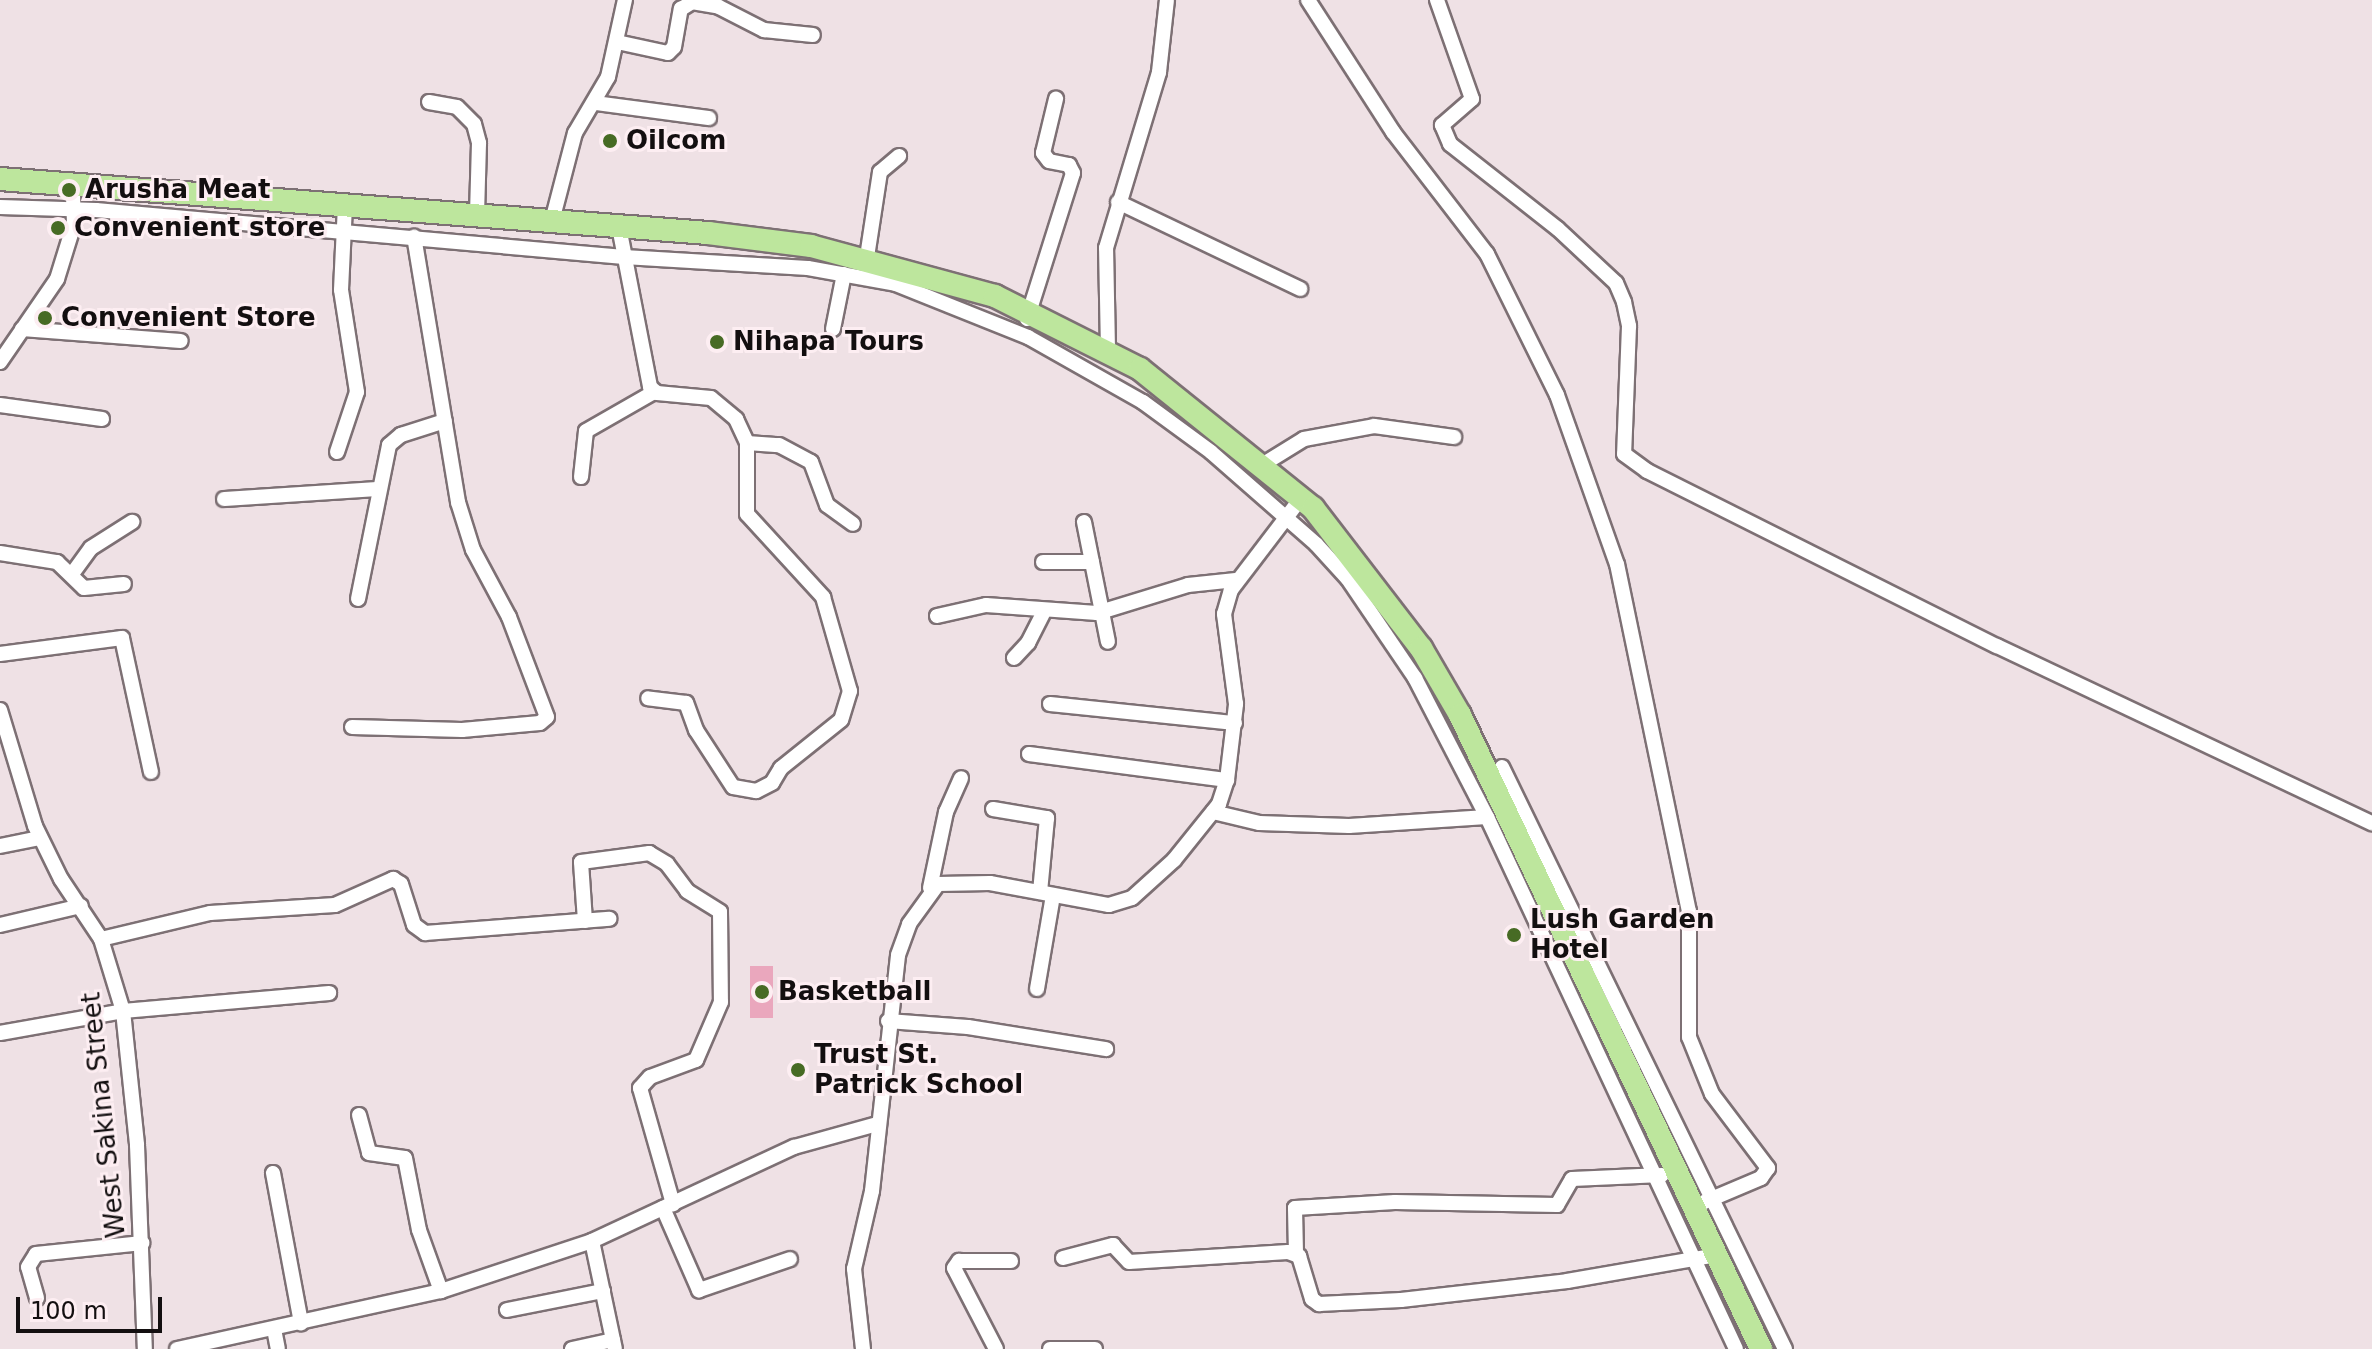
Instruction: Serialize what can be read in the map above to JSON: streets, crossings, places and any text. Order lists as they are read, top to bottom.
{
  "streets": {
    "street": ["West Sakina Street"]
  },
  "places": [
    "Oilcom",
    "Arusha Meat",
    "Convenient store",
    "Convenient Store",
    "Nihapa Tours",
    "Lush Garden Hotel",
    "Basketball",
    "Trust St. Patrick School"
  ],
  "scale_bar": "100 m"
}
